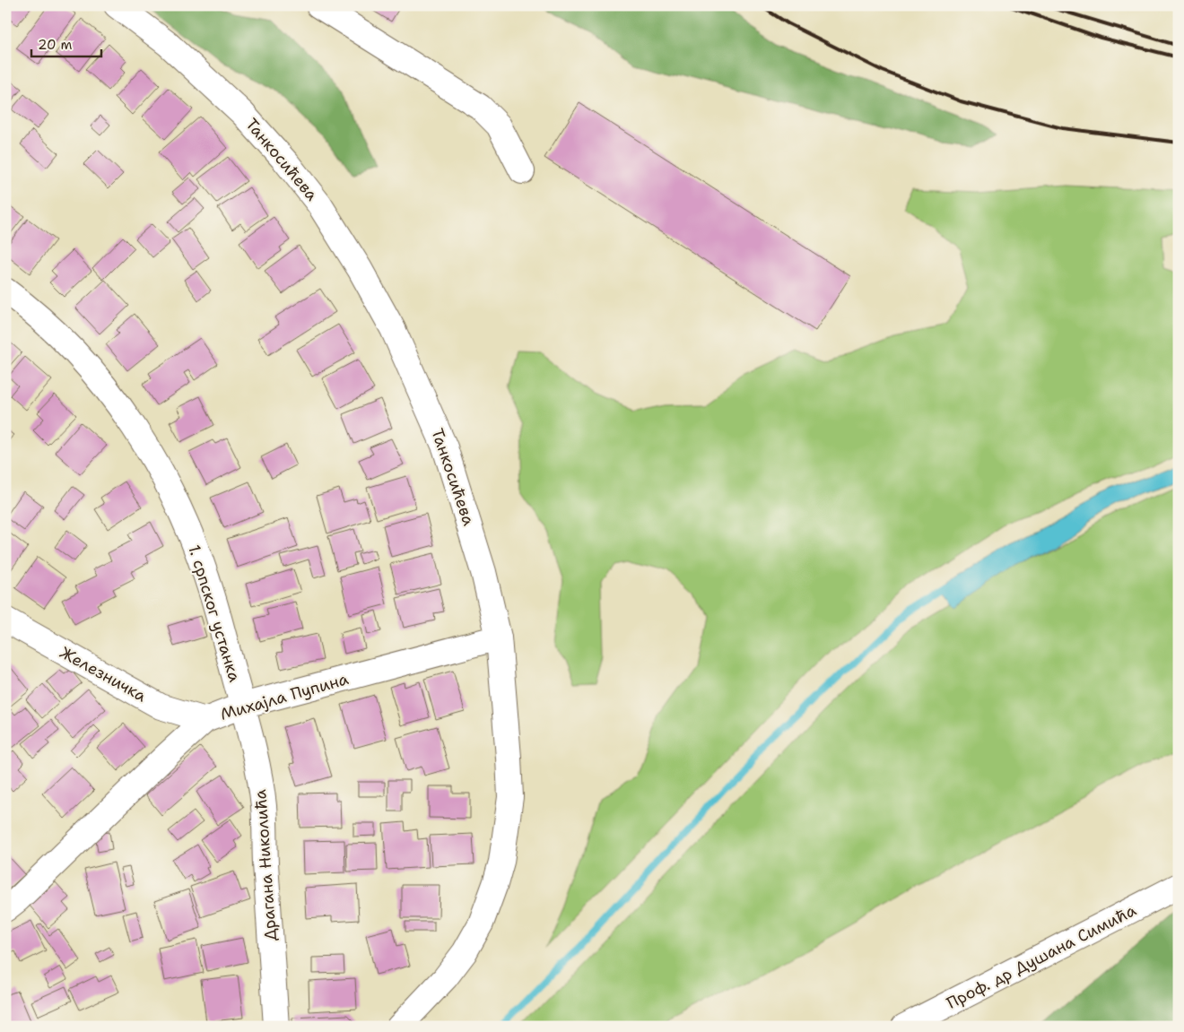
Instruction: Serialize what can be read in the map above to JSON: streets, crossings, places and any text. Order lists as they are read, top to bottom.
{
  "streets": {
    "street": [
      "Танкосићева",
      "1. српског устанка",
      "Железничка",
      "Михајла Пупина",
      "Драгана Николића",
      "Проф. др Душана Симића"
    ]
  },
  "crossings": [
    ["Танкосићева", "Михајла Пупина"],
    ["1. српског устанка", "Михајла Пупина"],
    ["1. српског устанка", "Драгана Николића"],
    ["Железничка", "Михајла Пупина"],
    ["Михајла Пупина", "Драгана Николића"]
  ],
  "scale_bar": "20 m"
}
